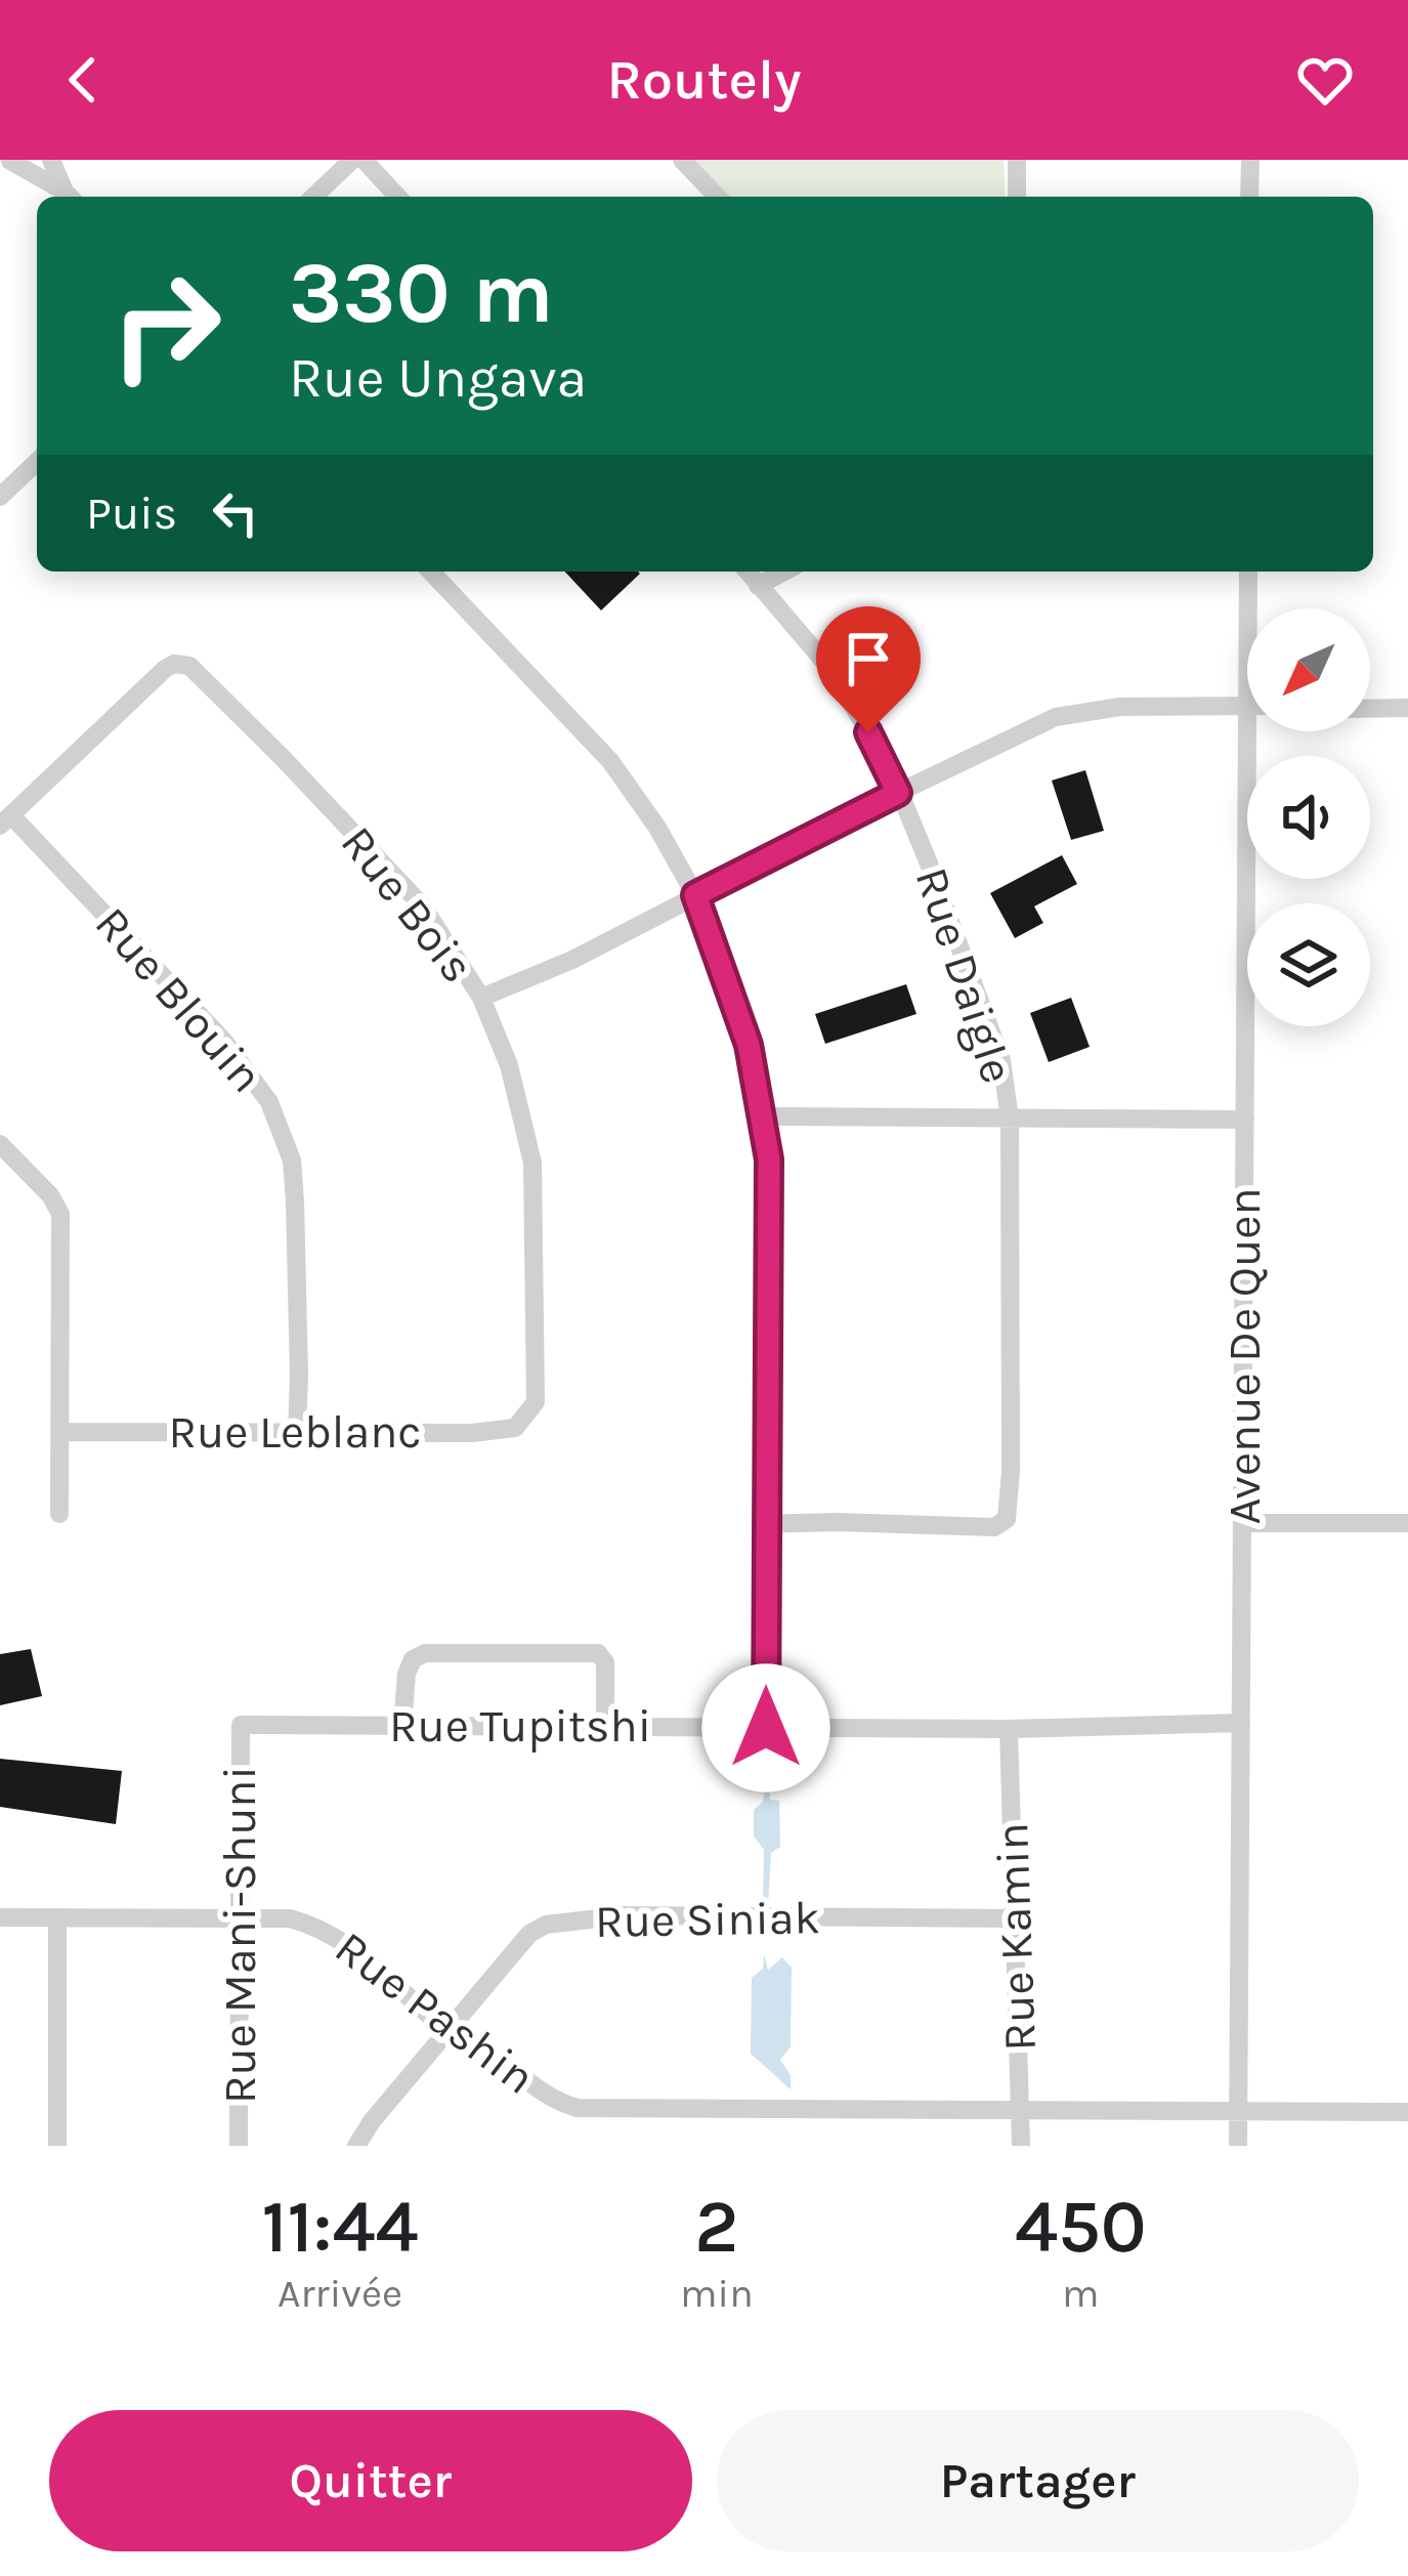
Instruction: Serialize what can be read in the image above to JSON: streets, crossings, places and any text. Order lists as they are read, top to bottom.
{
  "streets": {
    "street": [
      "Rue Bois",
      "Rue Daigle",
      "Rue Blouin",
      "Avenue De Quen",
      "Rue Leblanc",
      "Rue Tupitshi",
      "Rue Siniak",
      "Rue Mani-Shuni",
      "Rue Kamin",
      "Rue Pashin"
    ]
  },
  "crossings": [
    ["Rue Bois", "Rue Blouin"],
    ["Rue Bois", "Rue Leblanc"],
    ["Rue Blouin", "Rue Leblanc"],
    ["Avenue De Quen", "Rue Tupitshi"],
    ["Avenue De Quen", "Rue Pashin"],
    ["Rue Tupitshi", "Rue Mani-Shuni"],
    ["Rue Tupitshi", "Rue Kamin"],
    ["Rue Siniak", "Rue Kamin"],
    ["Rue Siniak", "Rue Pashin"],
    ["Rue Mani-Shuni", "Rue Pashin"],
    ["Rue Kamin", "Rue Pashin"]
  ],
  "north": "bottom left",
  "page": {
    "header": "Routely",
    "turn": ["330 m", "Rue Ungava"],
    "then": "Puis",
    "eta": [
      "11:44",
      "Arrivée",
      "2",
      "min",
      "450",
      "m"
    ],
    "buttons": ["Quitter", "Partager"]
  }
}
